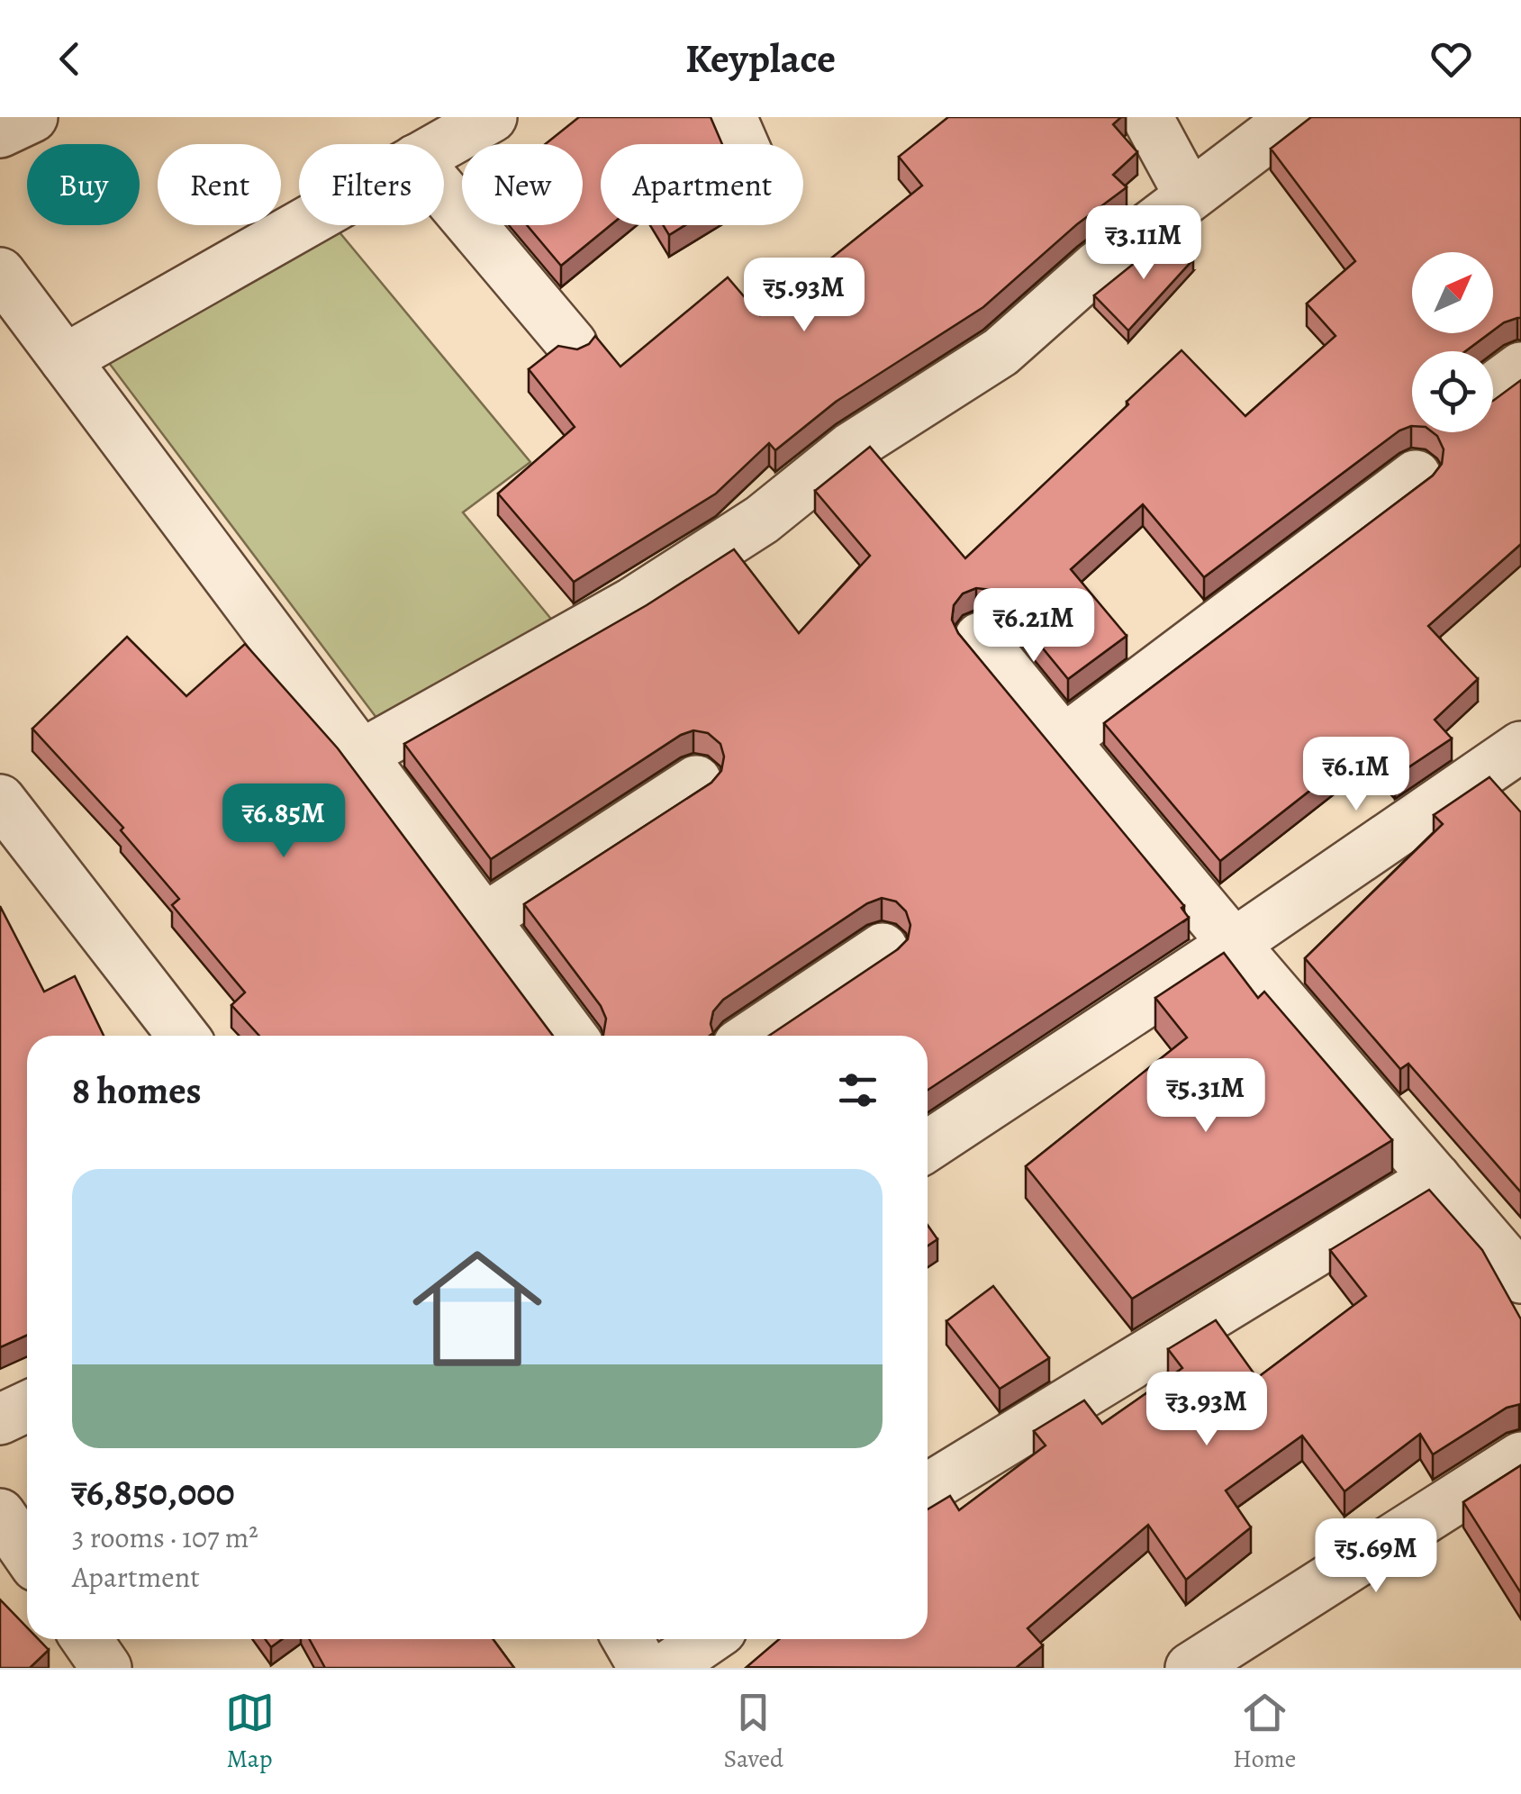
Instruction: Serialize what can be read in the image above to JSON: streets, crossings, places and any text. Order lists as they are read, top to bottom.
{
  "north": "top right",
  "page": {
    "header": "Keyplace",
    "chip": [
      "Buy",
      "Rent",
      "Filters",
      "New",
      "Apartment"
    ],
    "price": [
      "₹3.11M",
      "₹5.93M",
      "₹6.21M",
      "₹6.1M",
      "₹6.85M",
      "₹5.31M",
      "₹3.93M",
      "₹5.69M"
    ],
    "heading": "8 homes",
    "list": [
      {
        "name": "₹6,850,000",
        "note": "3 rooms · 107 m² · Apartment"
      }
    ],
    "tabs": ["Map", "Saved", "Home"]
  }
}
